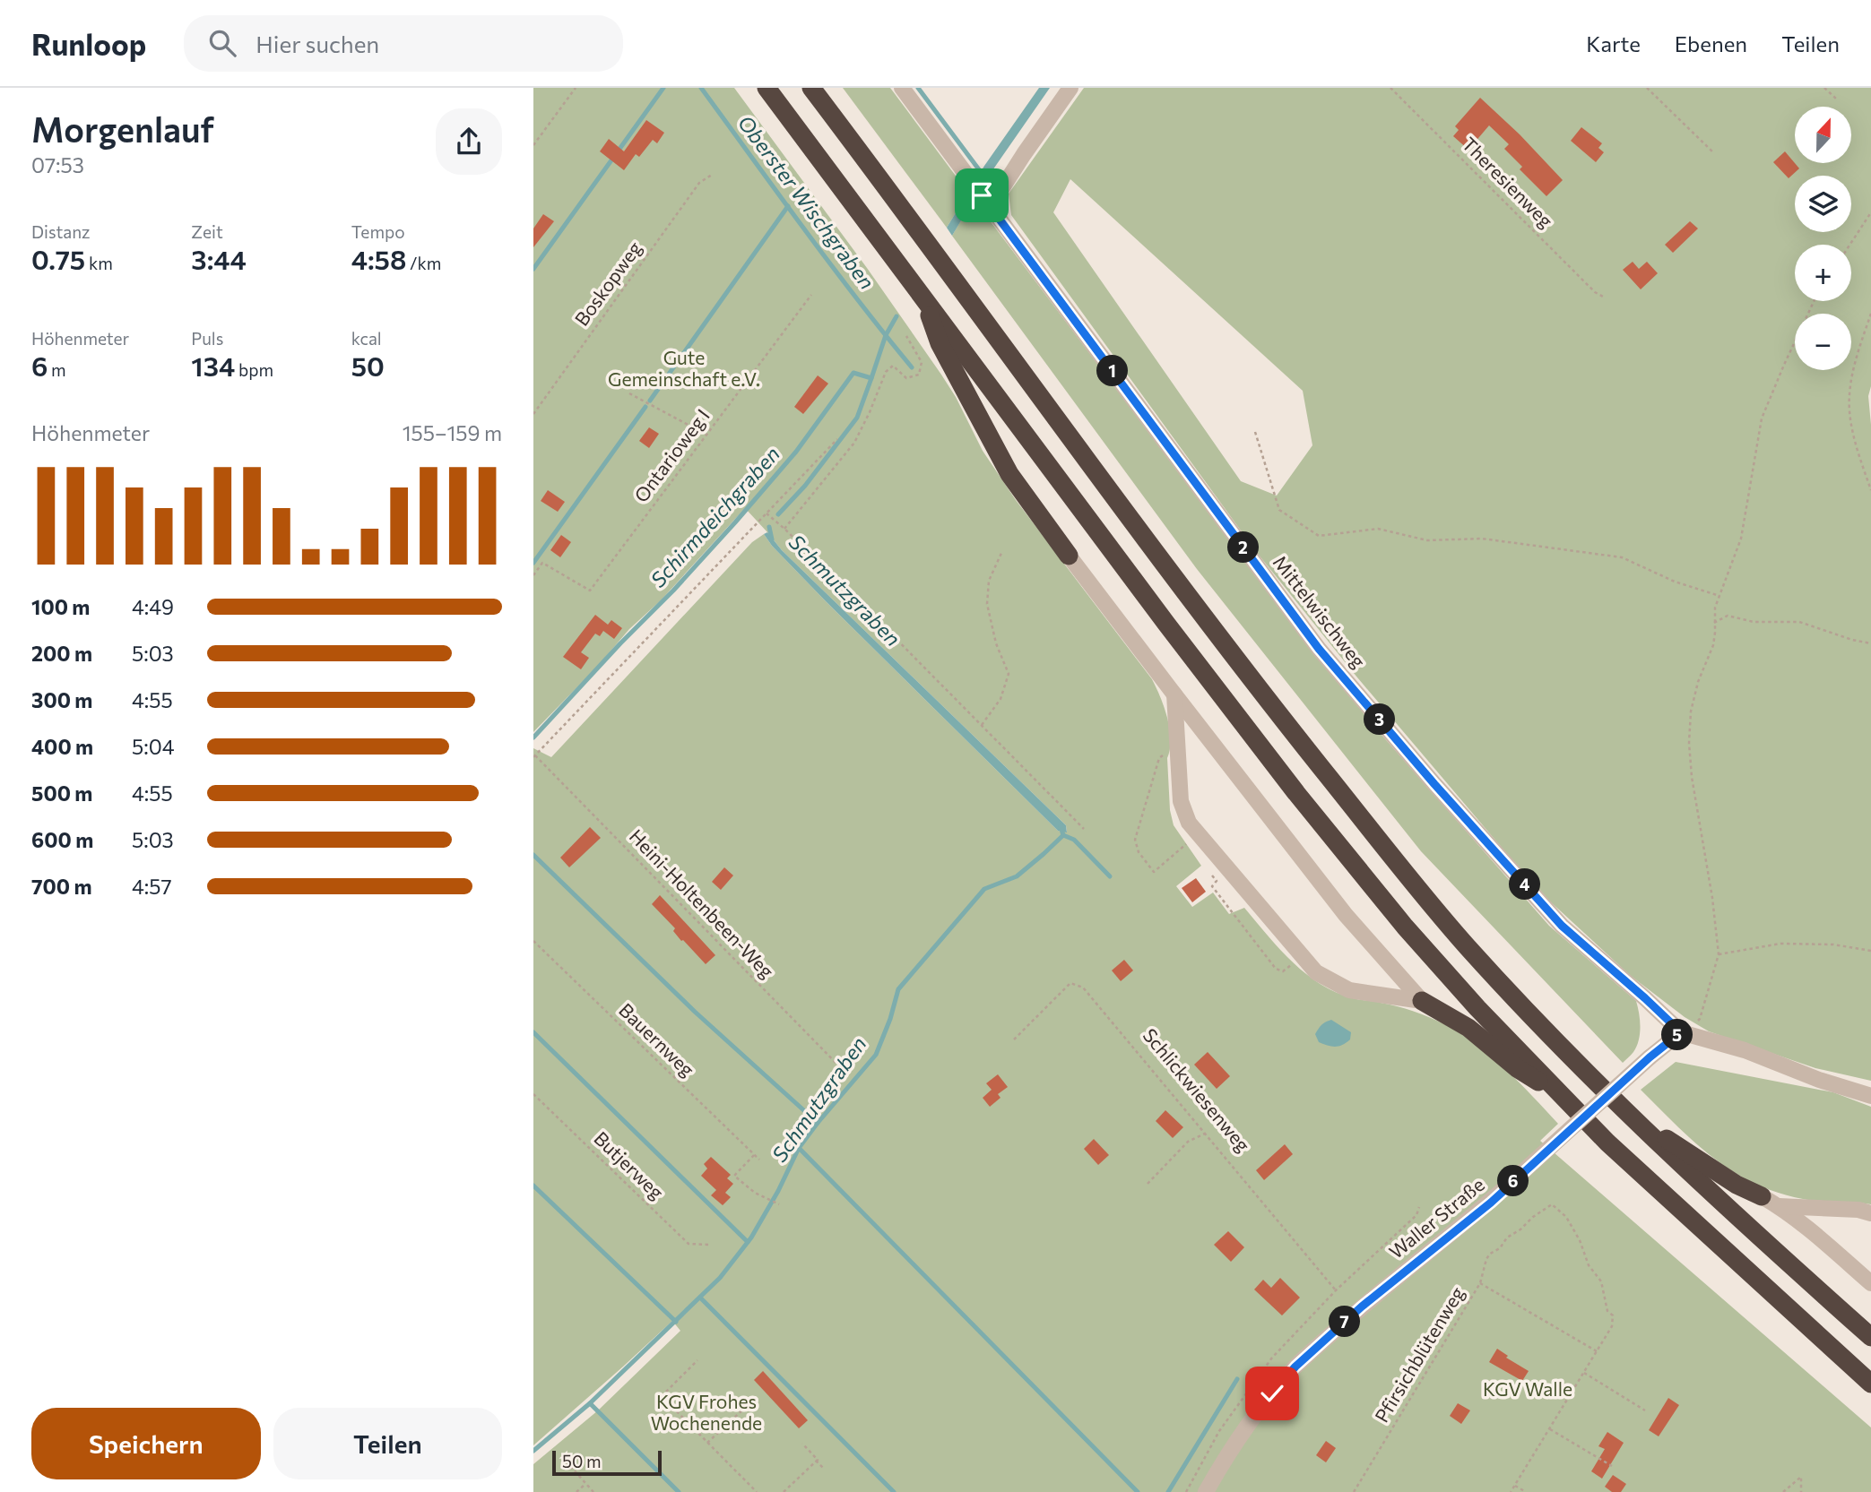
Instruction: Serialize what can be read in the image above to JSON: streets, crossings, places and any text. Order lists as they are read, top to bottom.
{
  "streets": {
    "street": ["Mittelwischweg", "Waller Straße"],
    "path": [
      "Theresienweg",
      "Boskopweg",
      "Ontarioweg I",
      "Heini-Holtenbeen-Weg",
      "Bauernweg",
      "Schlickwiesenweg",
      "Butjerweg",
      "Pfirsichblütenweg"
    ]
  },
  "crossings": [
    ["Mittelwischweg", "Waller Straße"]
  ],
  "water": ["Oberster Wischgraben", "Schirmdeichgraben", "Schmutzgraben"],
  "parks": ["Gute Gemeinschaft e.V.", "KGV Walle", "KGV Frohes Wochenende"],
  "scale_bar": "50 m",
  "north": "top",
  "page": {
    "header": "Runloop",
    "search": "Hier suchen",
    "nav": ["Karte", "Ebenen", "Teilen"],
    "heading": ["Morgenlauf", "07:53"],
    "map_buttons": ["+", "−"],
    "stats": [
      ["Distanz", "0.75 km"],
      ["Zeit", "3:44"],
      ["Tempo", "4:58 /km"],
      ["Höhenmeter", "6 m"],
      ["Puls", "134 bpm"],
      ["kcal", "50"]
    ],
    "pins": [
      "1",
      "2",
      "3",
      "4",
      "5",
      "6",
      "7"
    ],
    "chart": ["Höhenmeter", "155–159 m"],
    "list": [
      {
        "name": "100 m",
        "note": "4:49"
      },
      {
        "name": "200 m",
        "note": "5:03"
      },
      {
        "name": "300 m",
        "note": "4:55"
      },
      {
        "name": "400 m",
        "note": "5:04"
      },
      {
        "name": "500 m",
        "note": "4:55"
      },
      {
        "name": "600 m",
        "note": "5:03"
      },
      {
        "name": "700 m",
        "note": "4:57"
      }
    ],
    "buttons": ["Speichern", "Teilen"],
    "scale": "50 m"
  }
}
